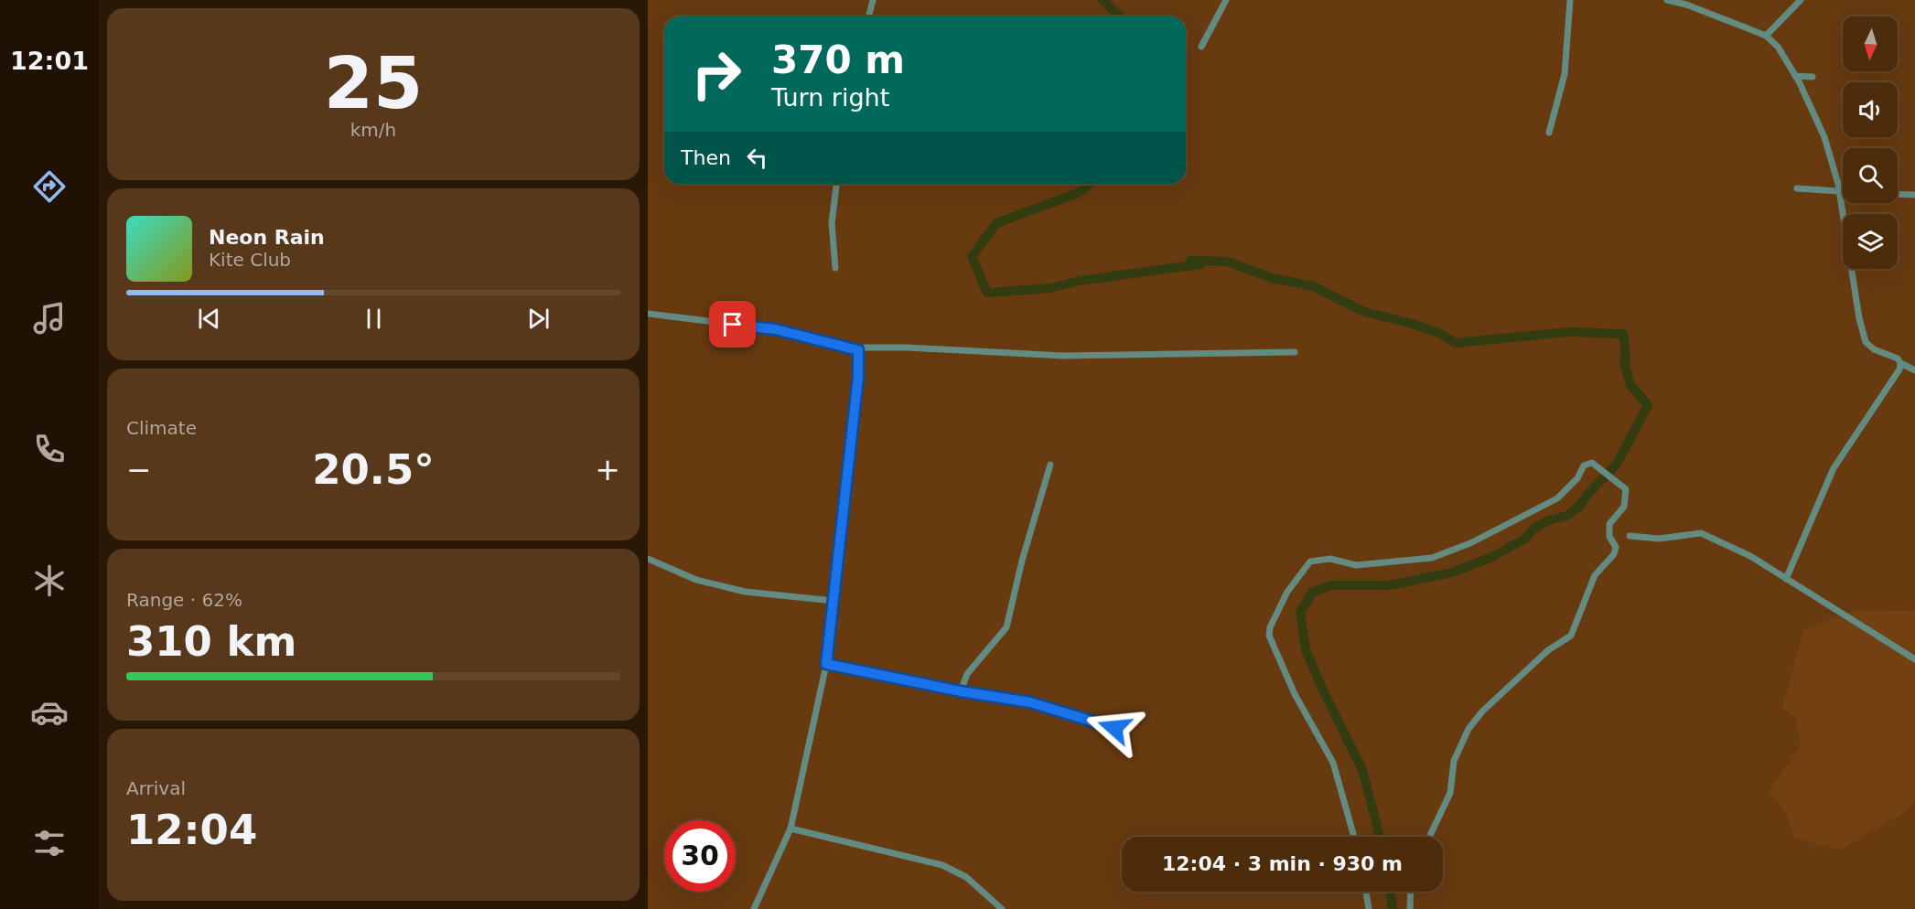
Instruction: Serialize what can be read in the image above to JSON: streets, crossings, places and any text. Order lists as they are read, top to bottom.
{
  "north": "bottom",
  "page": {
    "tabs": "12:01",
    "tile": [
      ["25", "km/h"],
      "Climate",
      ["Range · 62%", "310 km"],
      ["Arrival", "12:04"]
    ],
    "turn": ["370 m", "Turn right"],
    "then": "Then",
    "song": ["Neon Rain", "Kite Club"],
    "heat": ["−", "20.5°", "+"],
    "limit": "30",
    "trip": "12:04 · 3 min · 930 m"
  }
}
